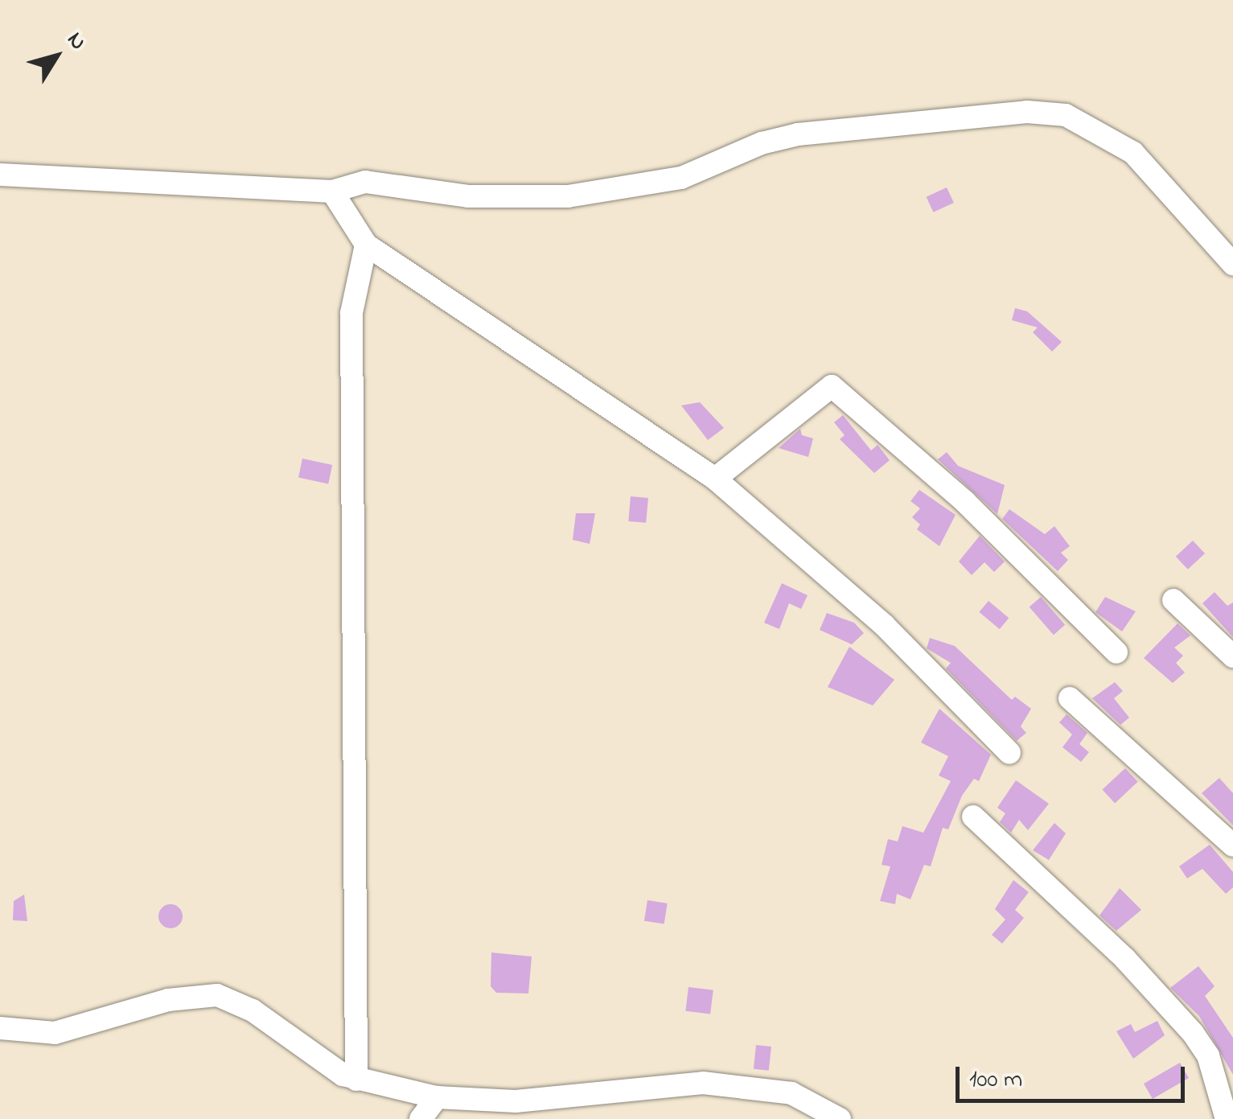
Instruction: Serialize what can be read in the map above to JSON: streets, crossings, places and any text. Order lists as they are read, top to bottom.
{
  "scale_bar": "100 m",
  "north": "top right"
}
